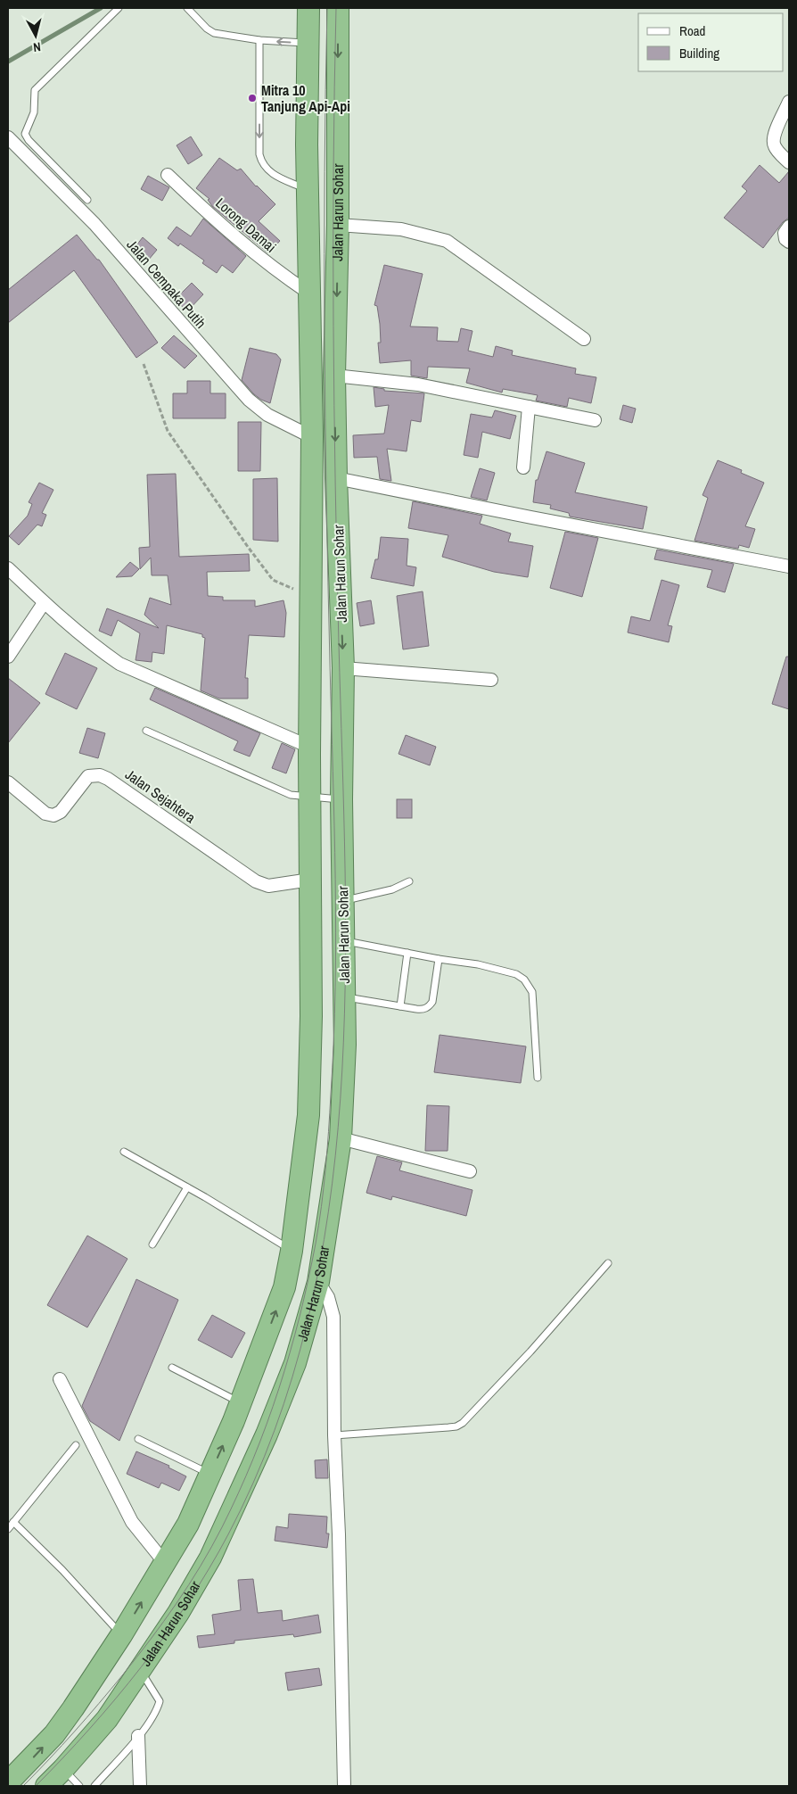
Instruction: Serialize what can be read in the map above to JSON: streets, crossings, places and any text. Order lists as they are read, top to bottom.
{
  "streets": {
    "highway": ["Jalan Harun Sohar"],
    "street": ["Lorong Damai", "Jalan Cempaka Putih", "Jalan Sejahtera"]
  },
  "crossings": [
    ["Jalan Harun Sohar", "Lorong Damai"],
    ["Jalan Harun Sohar", "Jalan Cempaka Putih"],
    ["Jalan Harun Sohar", "Jalan Sejahtera"]
  ],
  "places": ["Mitra 10 Tanjung Api-Api"],
  "legend": ["Road", "Building"],
  "north": "bottom"
}
